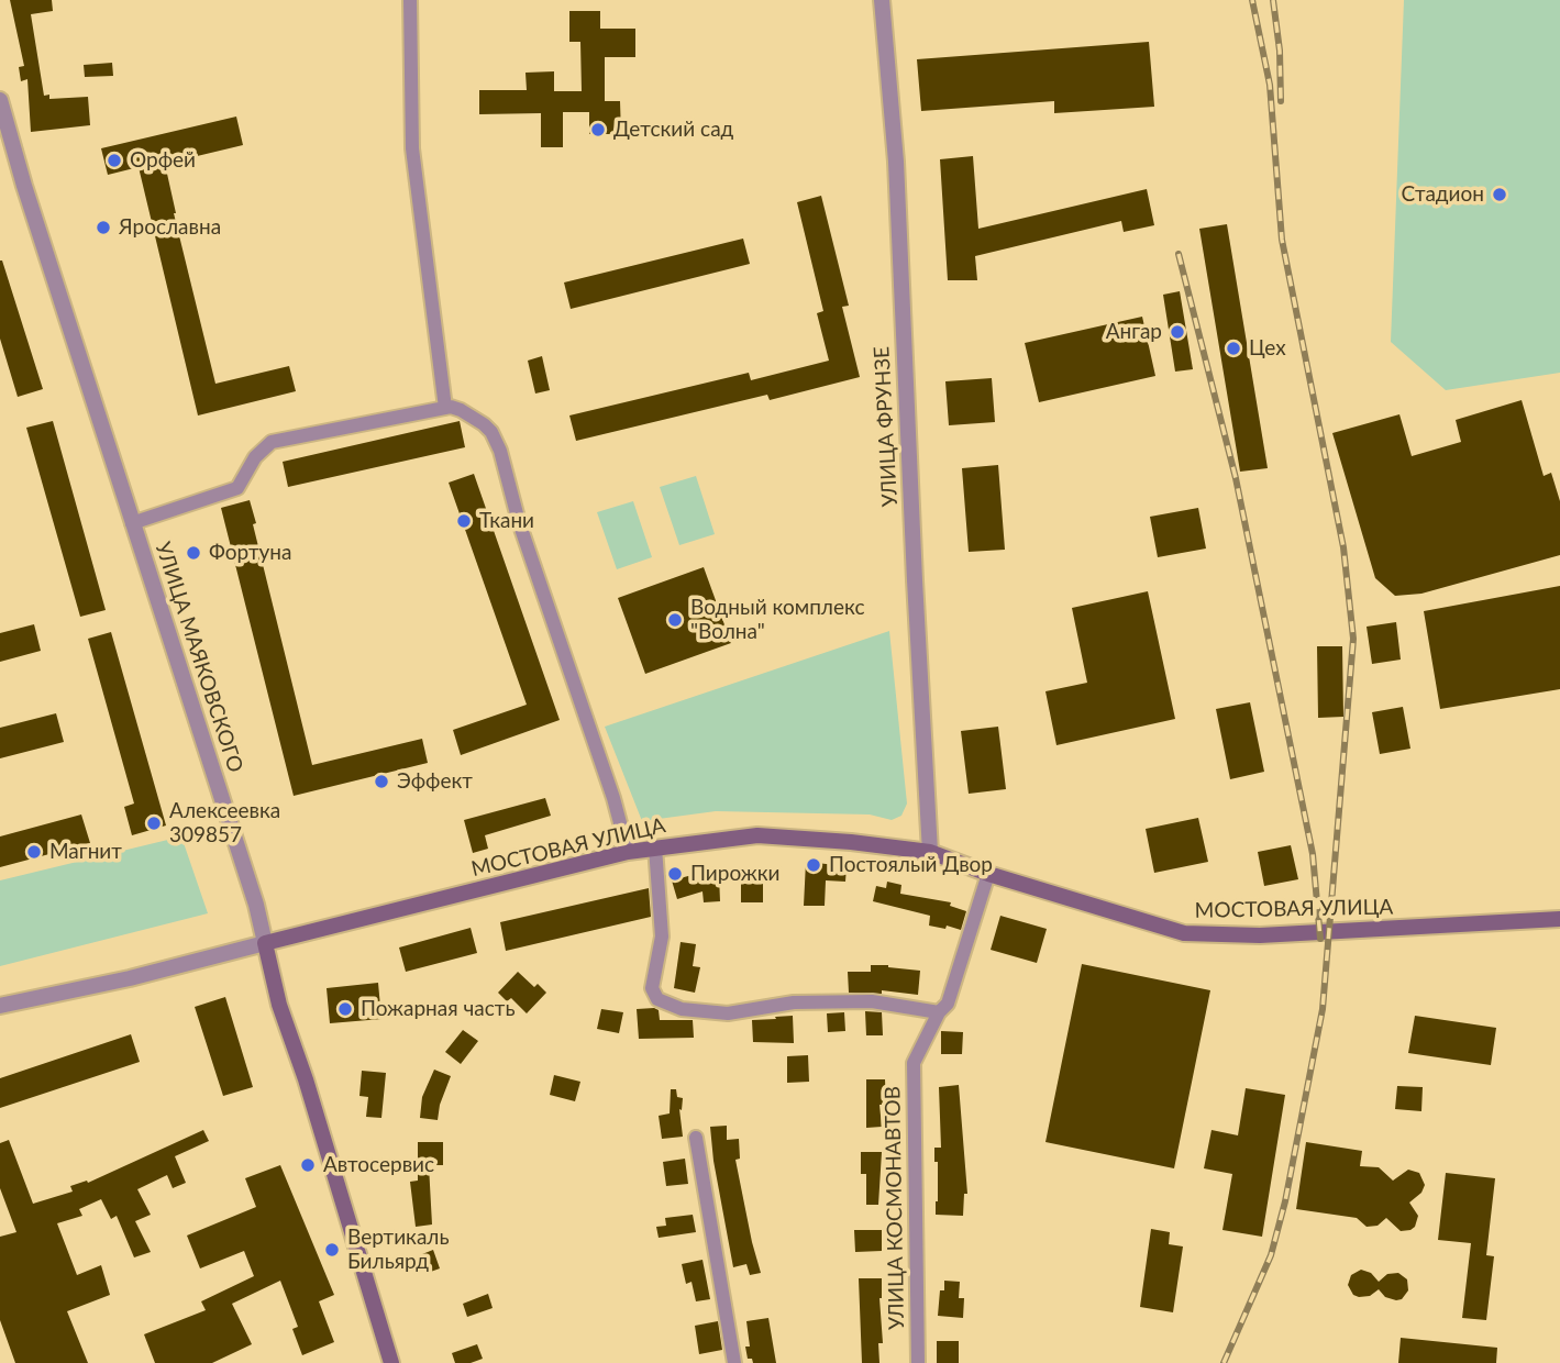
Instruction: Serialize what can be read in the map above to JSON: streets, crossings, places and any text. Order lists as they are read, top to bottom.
{
  "streets": {
    "main road": ["УЛИЦА МАЯКОВСКОГО", "МОСТОВАЯ УЛИЦА"],
    "street": ["УЛИЦА ФРУНЗЕ", "УЛИЦА КОСМОНАВТОВ"]
  },
  "crossings": [
    ["УЛИЦА ФРУНЗЕ", "МОСТОВАЯ УЛИЦА"],
    ["УЛИЦА МАЯКОВСКОГО", "МОСТОВАЯ УЛИЦА"],
    ["МОСТОВАЯ УЛИЦА", "УЛИЦА КОСМОНАВТОВ"]
  ],
  "places": [
    "Детский сад",
    "Орфей",
    "Стадион",
    "Ярославна",
    "Ангар",
    "Цех",
    "Ткани",
    "Фортуна",
    "Водный комплекс \"Волна\"",
    "Эффект",
    "Алексеевка 309857",
    "Магнит",
    "Постоялый Двор",
    "Пирожки",
    "Пожарная часть",
    "Автосервис",
    "Вертикаль Бильярд"
  ]
}
